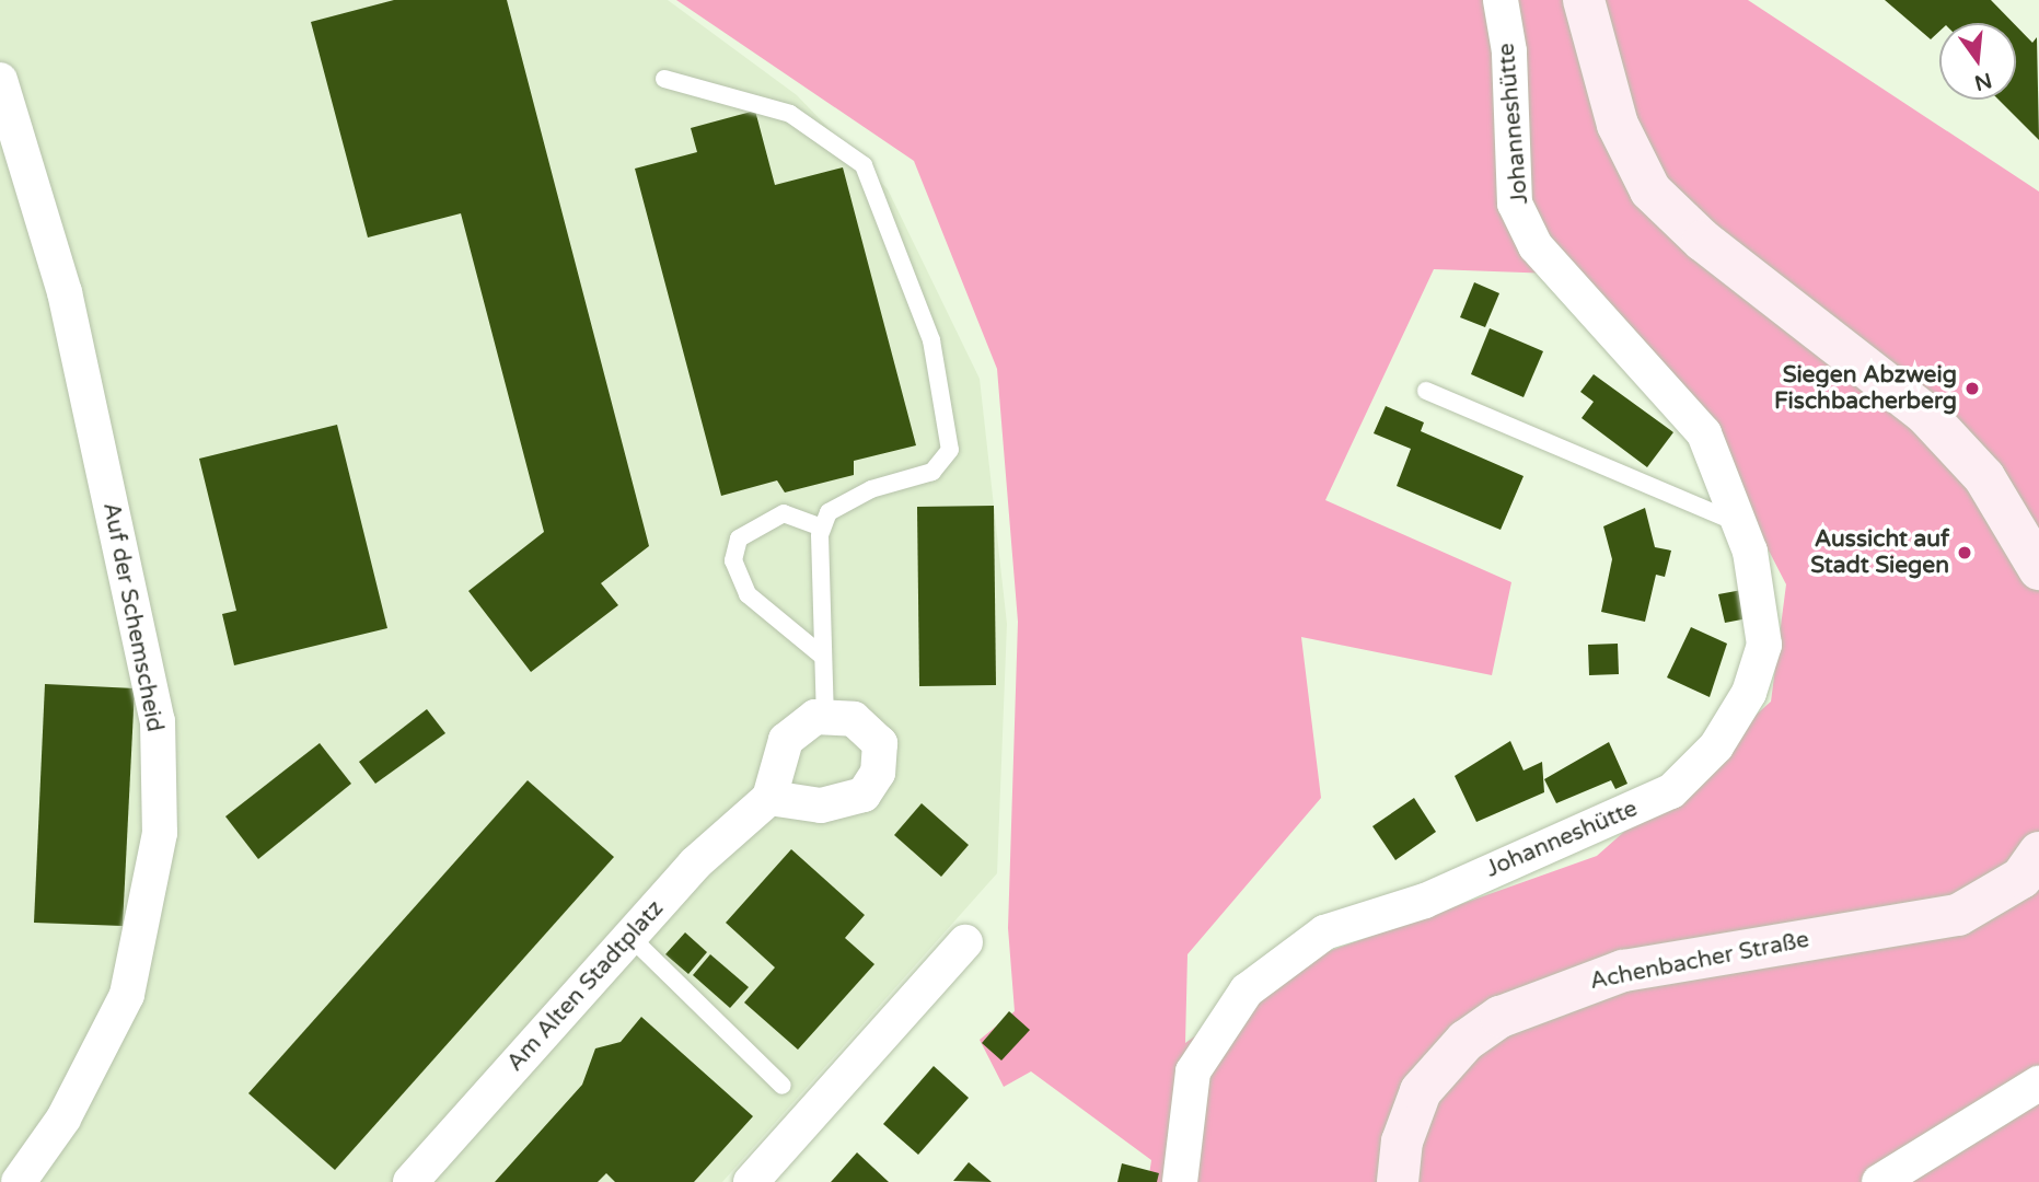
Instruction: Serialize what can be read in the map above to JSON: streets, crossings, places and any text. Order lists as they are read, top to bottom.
{
  "streets": {
    "main road": ["Achenbacher Straße"],
    "street": ["Johanneshütte", "Auf der Schemscheid", "Am Alten Stadtplatz"]
  },
  "places": ["Siegen Abzweig Fischbacherberg", "Aussicht auf Stadt Siegen"],
  "north": "bottom"
}
